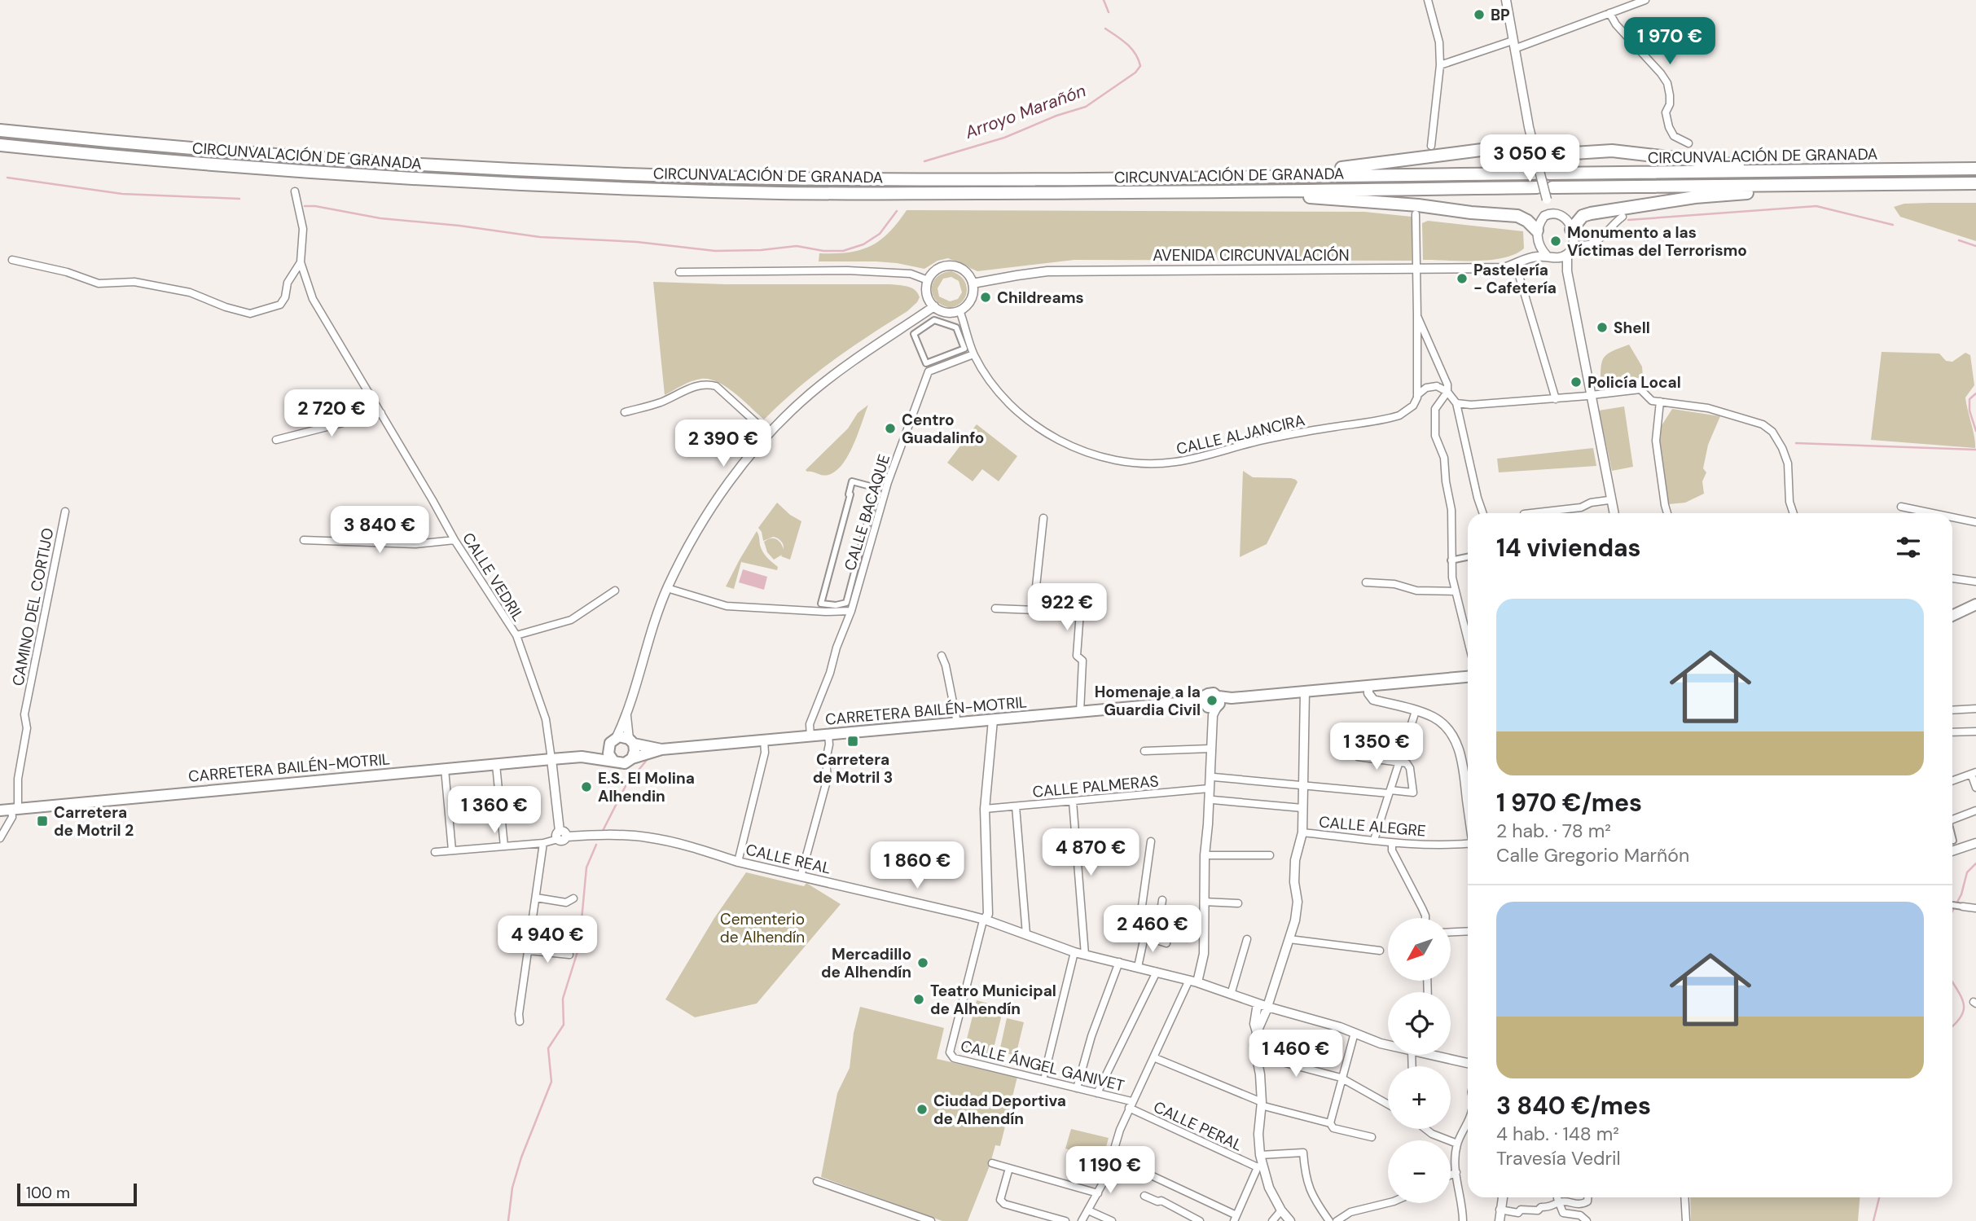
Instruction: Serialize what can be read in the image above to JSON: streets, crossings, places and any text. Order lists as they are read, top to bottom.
{
  "streets": {
    "highway": ["CIRCUNVALACIÓN DE GRANADA"],
    "main road": ["CARRETERA BAILÉN-MOTRIL"],
    "street": [
      "AVENIDA CIRCUNVALACIÓN",
      "CALLE ALJANCIRA",
      "CALLE BACAQUE",
      "CALLE VEDRIL",
      "CAMINO DEL CORTIJO",
      "CALLE PALMERAS",
      "CALLE ALEGRE",
      "CALLE REAL",
      "CALLE ÁNGEL GANIVET",
      "CALLE PERAL"
    ]
  },
  "crossings": [
    ["AVENIDA CIRCUNVALACIÓN", "CALLE ALJANCIRA"],
    ["CALLE ALJANCIRA", "CALLE BACAQUE"],
    ["CALLE BACAQUE", "CARRETERA BAILÉN-MOTRIL"],
    ["CALLE VEDRIL", "CARRETERA BAILÉN-MOTRIL"],
    ["CAMINO DEL CORTIJO", "CARRETERA BAILÉN-MOTRIL"],
    ["CALLE REAL", "CALLE ÁNGEL GANIVET"],
    ["CALLE ÁNGEL GANIVET", "CALLE PERAL"]
  ],
  "water": ["Arroyo Marañón"],
  "parks": ["Cementerio de Alhendín"],
  "places": {
    "other": [
      "BP",
      "Monumento a las Víctimas del Terrorismo",
      "Pastelería - Cafetería",
      "Childreams",
      "Shell",
      "Policía Local",
      "Centro Guadalinfo",
      "Homenaje a la Guardia Civil",
      "E.S. El Molina Alhendin",
      "Mercadillo de Alhendín",
      "Teatro Municipal de Alhendín",
      "Ciudad Deportiva de Alhendín"
    ],
    "transit": ["Carretera de Motril 3", "Carretera de Motril 2"]
  },
  "scale_bar": "100 m",
  "north": "bottom left",
  "page": {
    "price": [
      "1 970 €",
      "3 050 €",
      "2 720 €",
      "2 390 €",
      "3 840 €",
      "922 €",
      "1 350 €",
      "1 360 €",
      "4 870 €",
      "1 860 €",
      "2 460 €",
      "4 940 €",
      "1 460 €",
      "1 190 €"
    ],
    "heading": "14 viviendas",
    "list": [
      {
        "name": "1 970 €/mes",
        "note": "2 hab. · 78 m² · Calle Gregorio Marñón"
      },
      {
        "name": "3 840 €/mes",
        "note": "4 hab. · 148 m² · Travesía Vedril"
      }
    ],
    "map_buttons": ["+", "−"],
    "scale": "100 m"
  }
}
